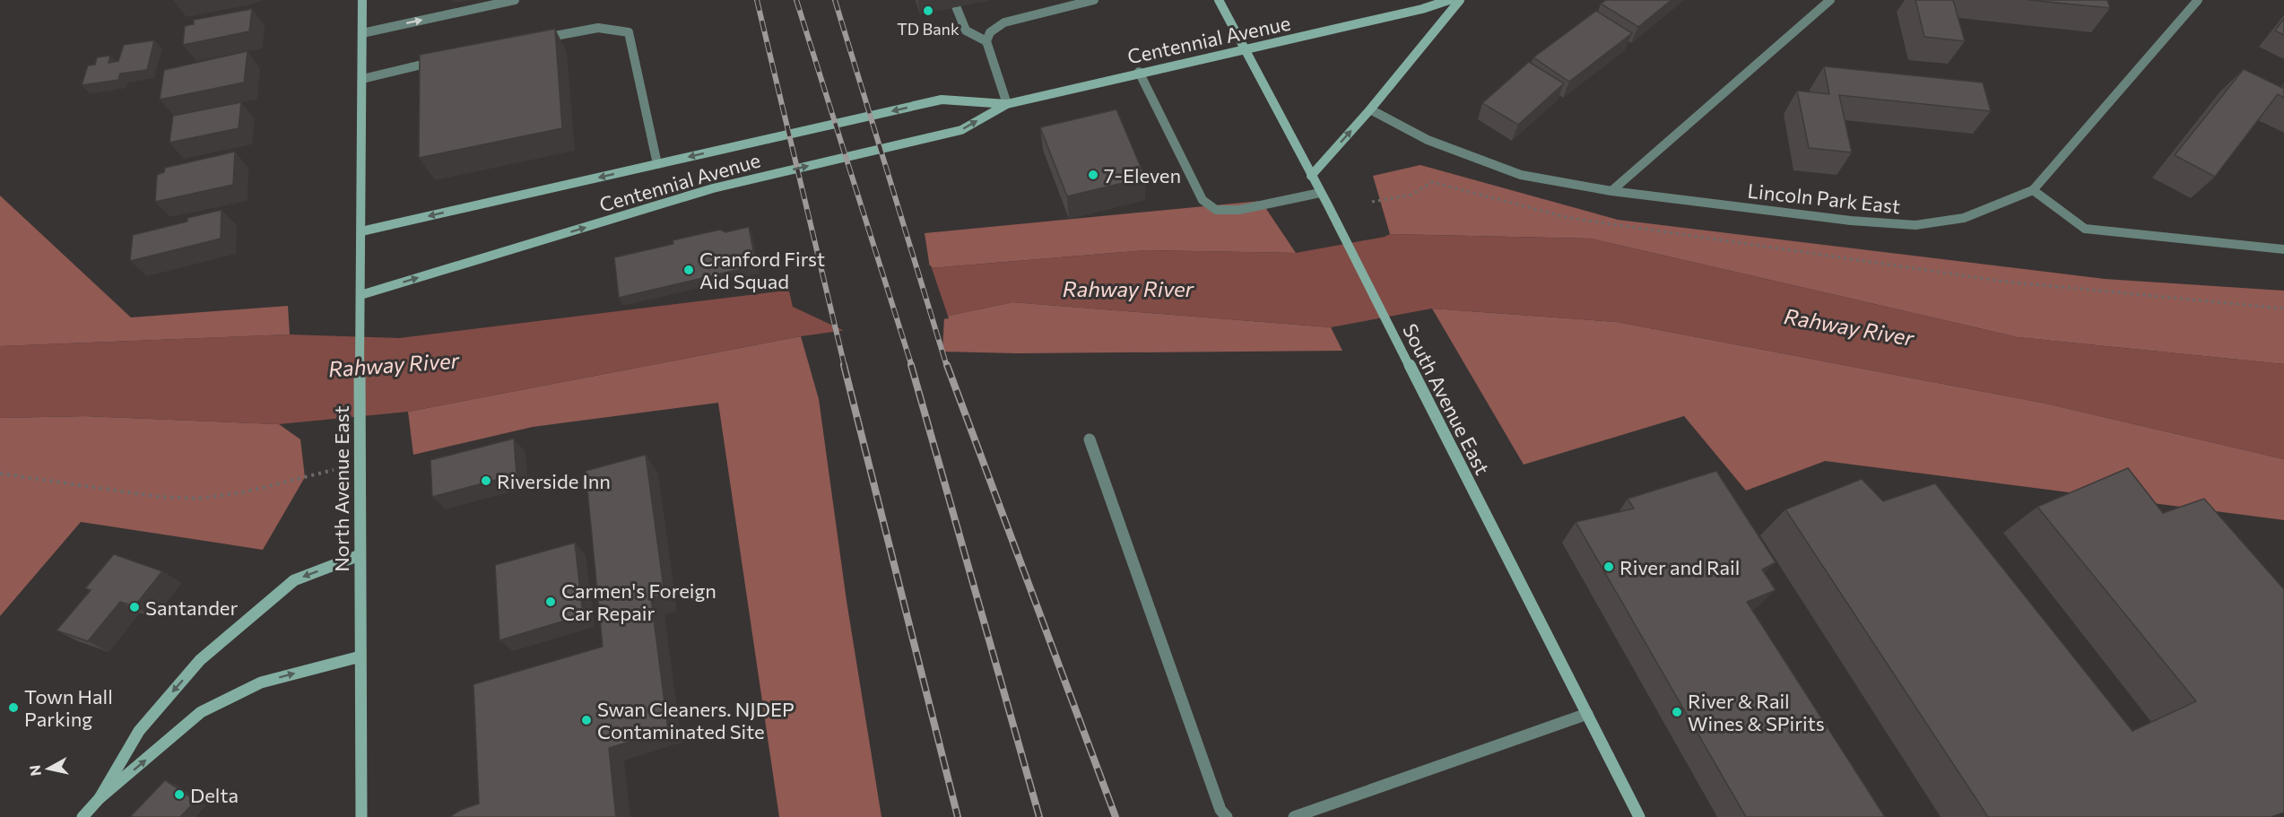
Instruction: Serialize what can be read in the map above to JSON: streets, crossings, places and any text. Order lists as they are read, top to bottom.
{
  "streets": {
    "street": [
      "Centennial Avenue",
      "Lincoln Park East",
      "South Avenue East",
      "North Avenue East"
    ]
  },
  "crossings": [
    ["Centennial Avenue", "South Avenue East"],
    ["Centennial Avenue", "North Avenue East"]
  ],
  "water": ["Rahway River"],
  "places": [
    "TD Bank",
    "7-Eleven",
    "Cranford First Aid Squad",
    "Riverside Inn",
    "River and Rail",
    "Carmen's Foreign Car Repair",
    "Santander",
    "Town Hall Parking",
    "River & Rail Wines & SPirits",
    "Swan Cleaners. NJDEP Contaminated Site",
    "Delta"
  ],
  "north": "left"
}
